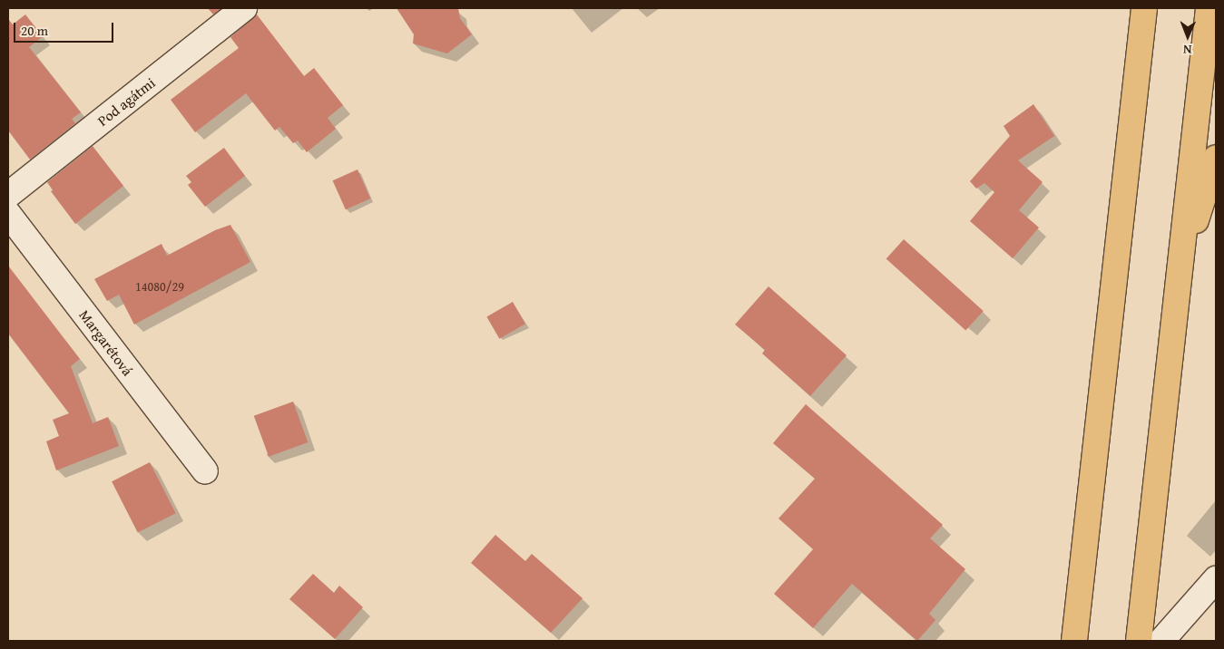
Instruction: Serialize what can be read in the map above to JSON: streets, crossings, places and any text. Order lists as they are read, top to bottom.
{
  "streets": {
    "street": ["Pod agátmi", "Margarétová"]
  },
  "house_numbers": ["14080/29"],
  "scale_bar": "20 m",
  "north": "bottom"
}
